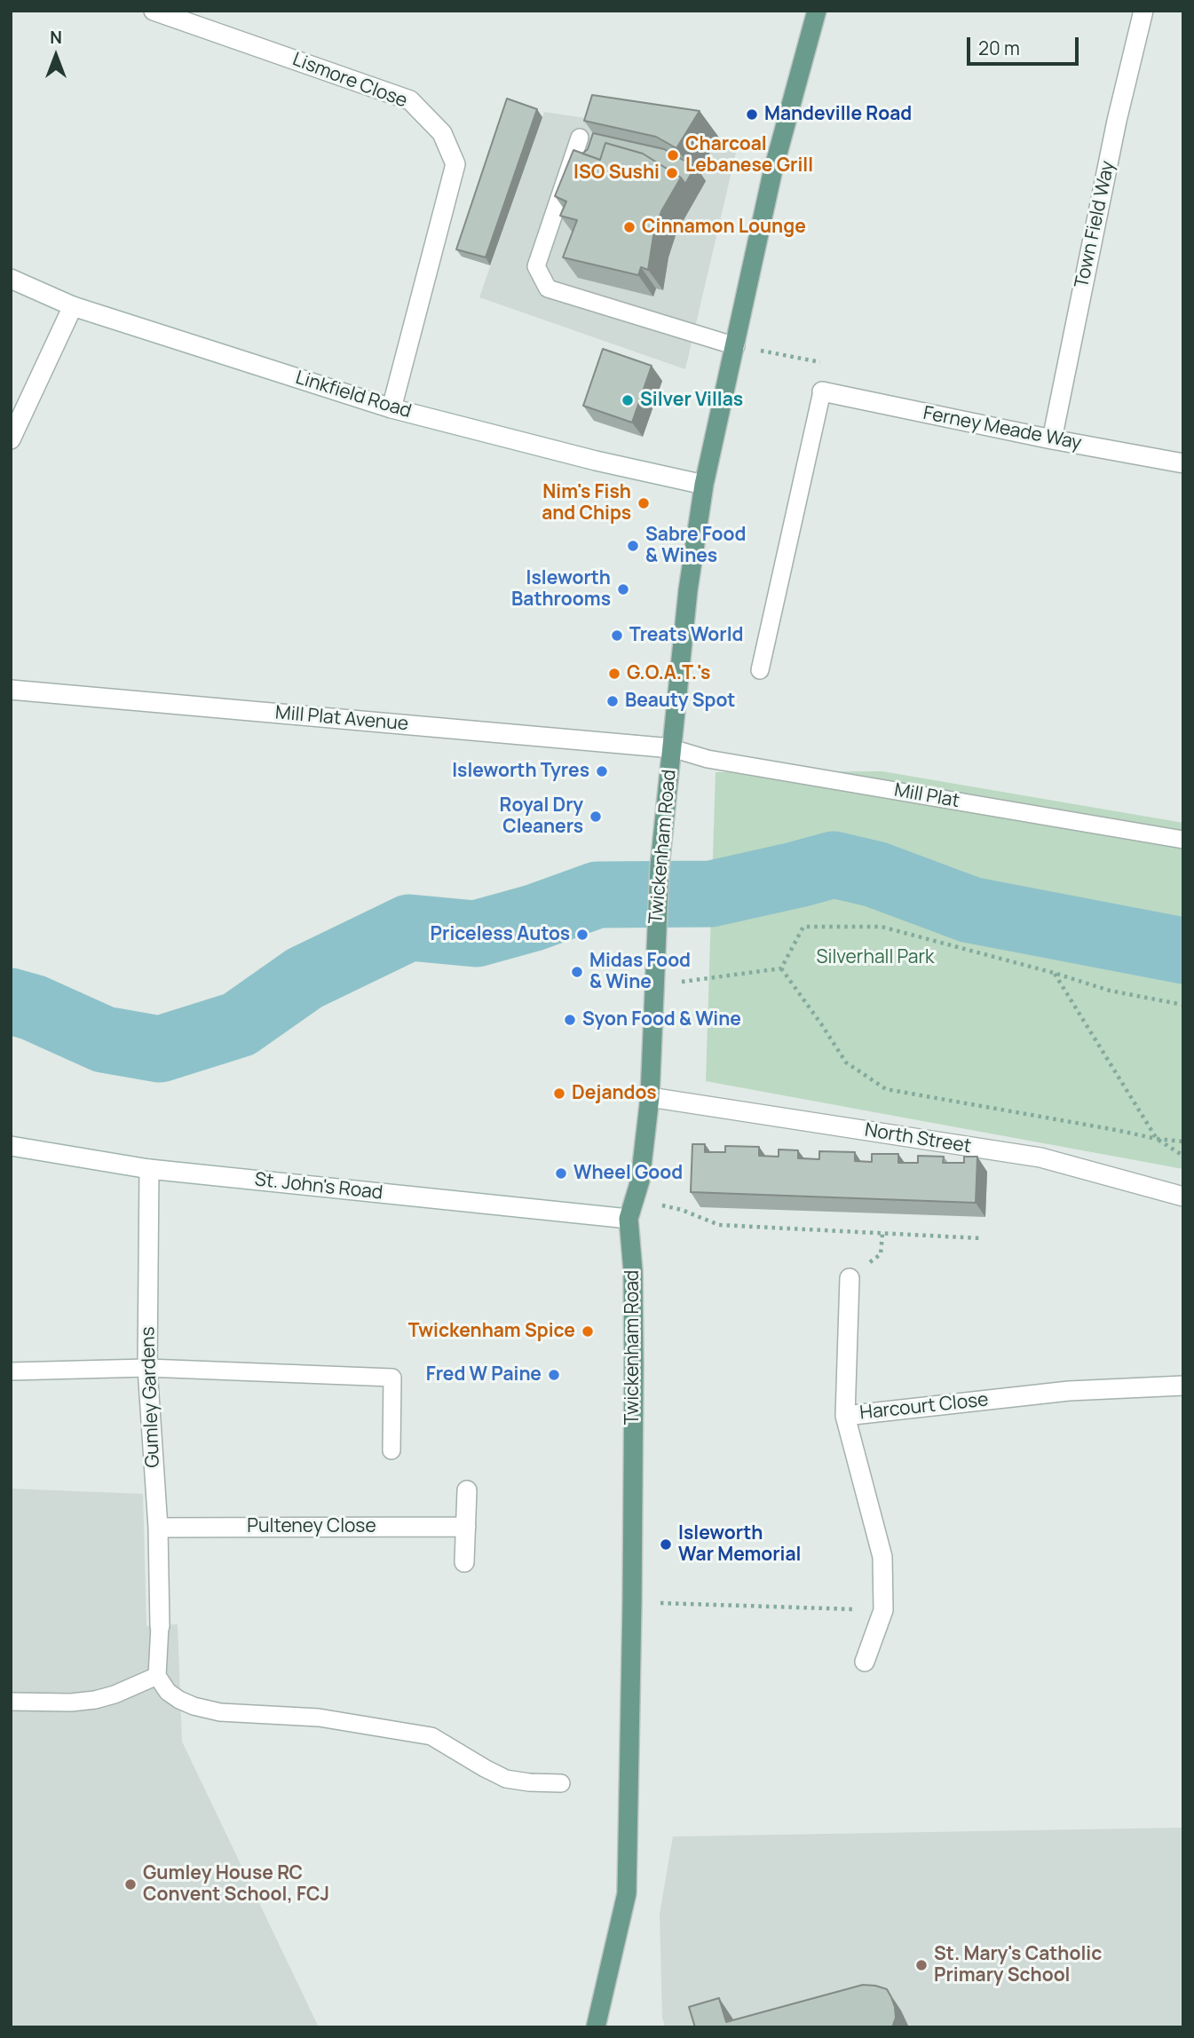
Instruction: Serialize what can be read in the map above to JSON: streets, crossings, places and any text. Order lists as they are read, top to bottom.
{
  "streets": {
    "main road": ["Twickenham Road"],
    "street": [
      "Lismore Close",
      "Town Field Way",
      "Linkfield Road",
      "Ferney Meade Way",
      "Mill Plat Avenue",
      "North Street",
      "St. John's Road",
      "Gumley Gardens",
      "Harcourt Close",
      "Pulteney Close"
    ],
    "lane": ["Mill Plat"]
  },
  "crossings": [
    ["Lismore Close", "Linkfield Road"],
    ["Town Field Way", "Ferney Meade Way"],
    ["Linkfield Road", "Twickenham Road"],
    ["Mill Plat Avenue", "Mill Plat"],
    ["Mill Plat Avenue", "Twickenham Road"],
    ["Mill Plat", "Twickenham Road"],
    ["Twickenham Road", "North Street"],
    ["Twickenham Road", "St. John's Road"],
    ["St. John's Road", "Gumley Gardens"],
    ["Gumley Gardens", "Pulteney Close"]
  ],
  "parks": ["Silverhall Park"],
  "places": [
    "Mandeville Road",
    "Charcoal Lebanese Grill",
    "ISO Sushi",
    "Cinnamon Lounge",
    "Silver Villas",
    "Nim's Fish and Chips",
    "Sabre Food & Wines",
    "Isleworth Bathrooms",
    "Treats World",
    "G.O.A.T.'s",
    "Beauty Spot",
    "Isleworth Tyres",
    "Royal Dry Cleaners",
    "Priceless Autos",
    "Midas Food & Wine",
    "Syon Food & Wine",
    "Dejandos",
    "Wheel Good",
    "Twickenham Spice",
    "Fred W Paine",
    "Isleworth War Memorial",
    "Gumley House RC Convent School, FCJ",
    "St. Mary's Catholic Primary School"
  ],
  "scale_bar": "20 m",
  "north": "top"
}
